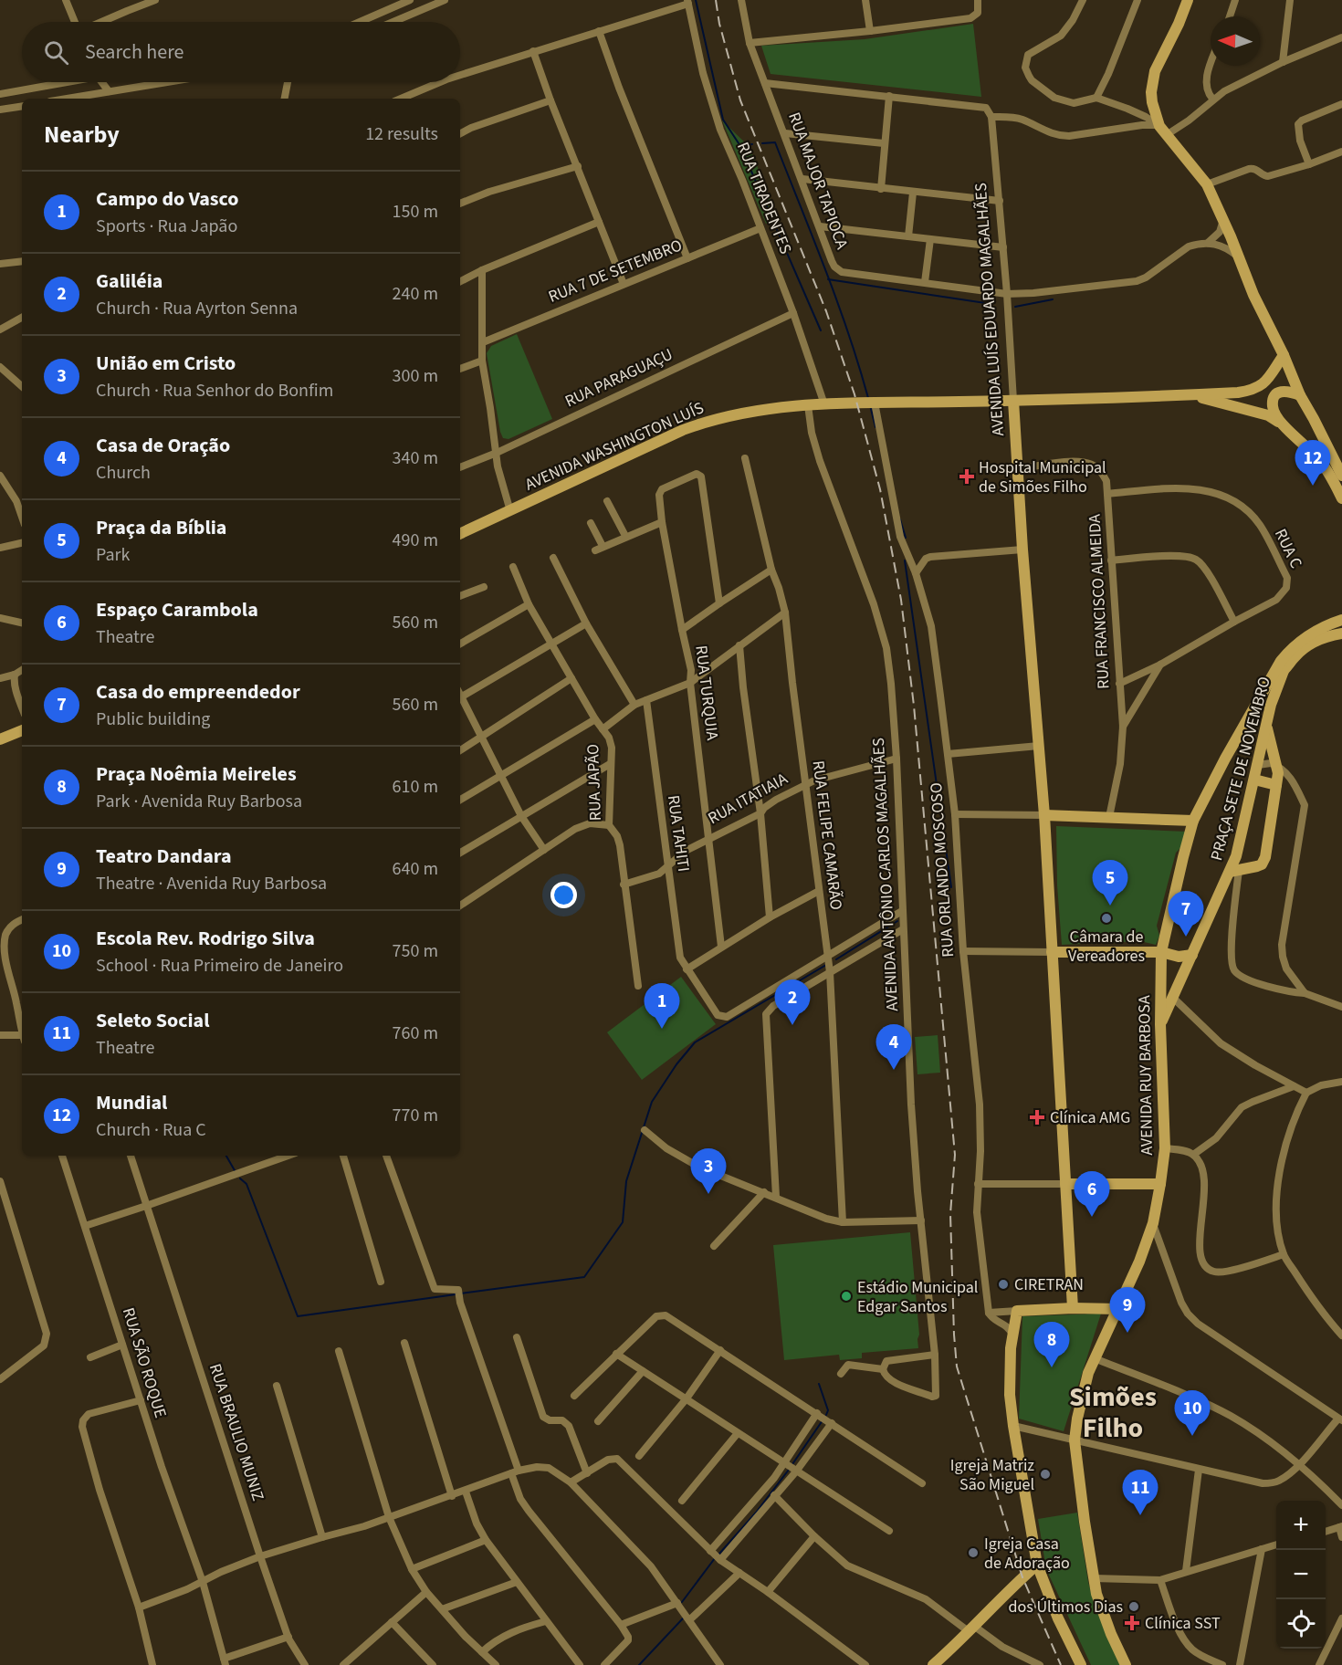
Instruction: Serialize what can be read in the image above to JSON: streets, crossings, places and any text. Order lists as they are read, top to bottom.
{
  "streets": {
    "main road": [
      "AVENIDA LUÍS EDUARDO MAGALHÃES",
      "AVENIDA WASHINGTON LUÍS",
      "PRAÇA SETE DE NOVEMBRO",
      "AVENIDA RUY BARBOSA"
    ],
    "street": [
      "RUA MAJOR TAPIOCA",
      "RUA TIRADENTES",
      "RUA 7 DE SETEMBRO",
      "RUA PARAGUAÇU",
      "RUA C",
      "RUA FRANCISCO ALMEIDA",
      "RUA TURQUIA",
      "RUA JAPÃO",
      "RUA ITATIAIA",
      "RUA TAHITI",
      "RUA FELIPE CAMARÃO",
      "RUA ORLANDO MOSCOSO",
      "AVENIDA ANTÔNIO CARLOS MAGALHÃES",
      "RUA SÃO ROQUE",
      "RUA BRAULIO MUNIZ"
    ]
  },
  "crossings": [
    ["RUA MAJOR TAPIOCA", "AVENIDA LUÍS EDUARDO MAGALHÃES"],
    ["RUA TIRADENTES", "RUA 7 DE SETEMBRO"],
    ["RUA TIRADENTES", "RUA PARAGUAÇU"],
    ["RUA TIRADENTES", "AVENIDA WASHINGTON LUÍS"],
    ["AVENIDA LUÍS EDUARDO MAGALHÃES", "AVENIDA WASHINGTON LUÍS"],
    ["AVENIDA LUÍS EDUARDO MAGALHÃES", "RUA FRANCISCO ALMEIDA"],
    ["AVENIDA WASHINGTON LUÍS", "RUA ORLANDO MOSCOSO"],
    ["AVENIDA WASHINGTON LUÍS", "AVENIDA ANTÔNIO CARLOS MAGALHÃES"],
    ["RUA C", "RUA FRANCISCO ALMEIDA"],
    ["RUA TURQUIA", "RUA ITATIAIA"],
    ["PRAÇA SETE DE NOVEMBRO", "AVENIDA RUY BARBOSA"],
    ["RUA JAPÃO", "RUA ITATIAIA"],
    ["RUA ITATIAIA", "RUA TAHITI"],
    ["RUA ITATIAIA", "RUA FELIPE CAMARÃO"],
    ["RUA ITATIAIA", "AVENIDA ANTÔNIO CARLOS MAGALHÃES"],
    ["RUA TAHITI", "RUA FELIPE CAMARÃO"]
  ],
  "districts": ["Simões Filho"],
  "places": {
    "health": ["Hospital Municipal de Simões Filho", "Clínica AMG", "Clínica SST"],
    "other": [
      "Câmara de Vereadores",
      "CIRETRAN",
      "Estádio Municipal Edgar Santos",
      "Igreja Matriz São Miguel",
      "Igreja Casa de Adoração",
      "dos Últimos Dias"
    ]
  },
  "north": "left",
  "page": {
    "search": "Search here",
    "heading": ["Nearby", "12 results"],
    "list": [
      {
        "mark": "1",
        "name": "Campo do Vasco",
        "note": "Sports · Rua Japão",
        "value": "150 m"
      },
      {
        "mark": "2",
        "name": "Galiléia",
        "note": "Church · Rua Ayrton Senna",
        "value": "240 m"
      },
      {
        "mark": "3",
        "name": "União em Cristo",
        "note": "Church · Rua Senhor do Bonfim",
        "value": "300 m"
      },
      {
        "mark": "4",
        "name": "Casa de Oração",
        "note": "Church",
        "value": "340 m"
      },
      {
        "mark": "5",
        "name": "Praça da Bíblia",
        "note": "Park",
        "value": "490 m"
      },
      {
        "mark": "6",
        "name": "Espaço Carambola",
        "note": "Theatre",
        "value": "560 m"
      },
      {
        "mark": "7",
        "name": "Casa do empreendedor",
        "note": "Public building",
        "value": "560 m"
      },
      {
        "mark": "8",
        "name": "Praça Noêmia Meireles",
        "note": "Park · Avenida Ruy Barbosa",
        "value": "610 m"
      },
      {
        "mark": "9",
        "name": "Teatro Dandara",
        "note": "Theatre · Avenida Ruy Barbosa",
        "value": "640 m"
      },
      {
        "mark": "10",
        "name": "Escola Rev. Rodrigo Silva",
        "note": "School · Rua Primeiro de Janeiro",
        "value": "750 m"
      },
      {
        "mark": "11",
        "name": "Seleto Social",
        "note": "Theatre",
        "value": "760 m"
      },
      {
        "mark": "12",
        "name": "Mundial",
        "note": "Church · Rua C",
        "value": "770 m"
      }
    ],
    "pins": [
      "12",
      "5",
      "7",
      "2",
      "1",
      "4",
      "3",
      "6",
      "9",
      "8",
      "10",
      "11"
    ],
    "map_buttons": ["+", "−"]
  }
}
